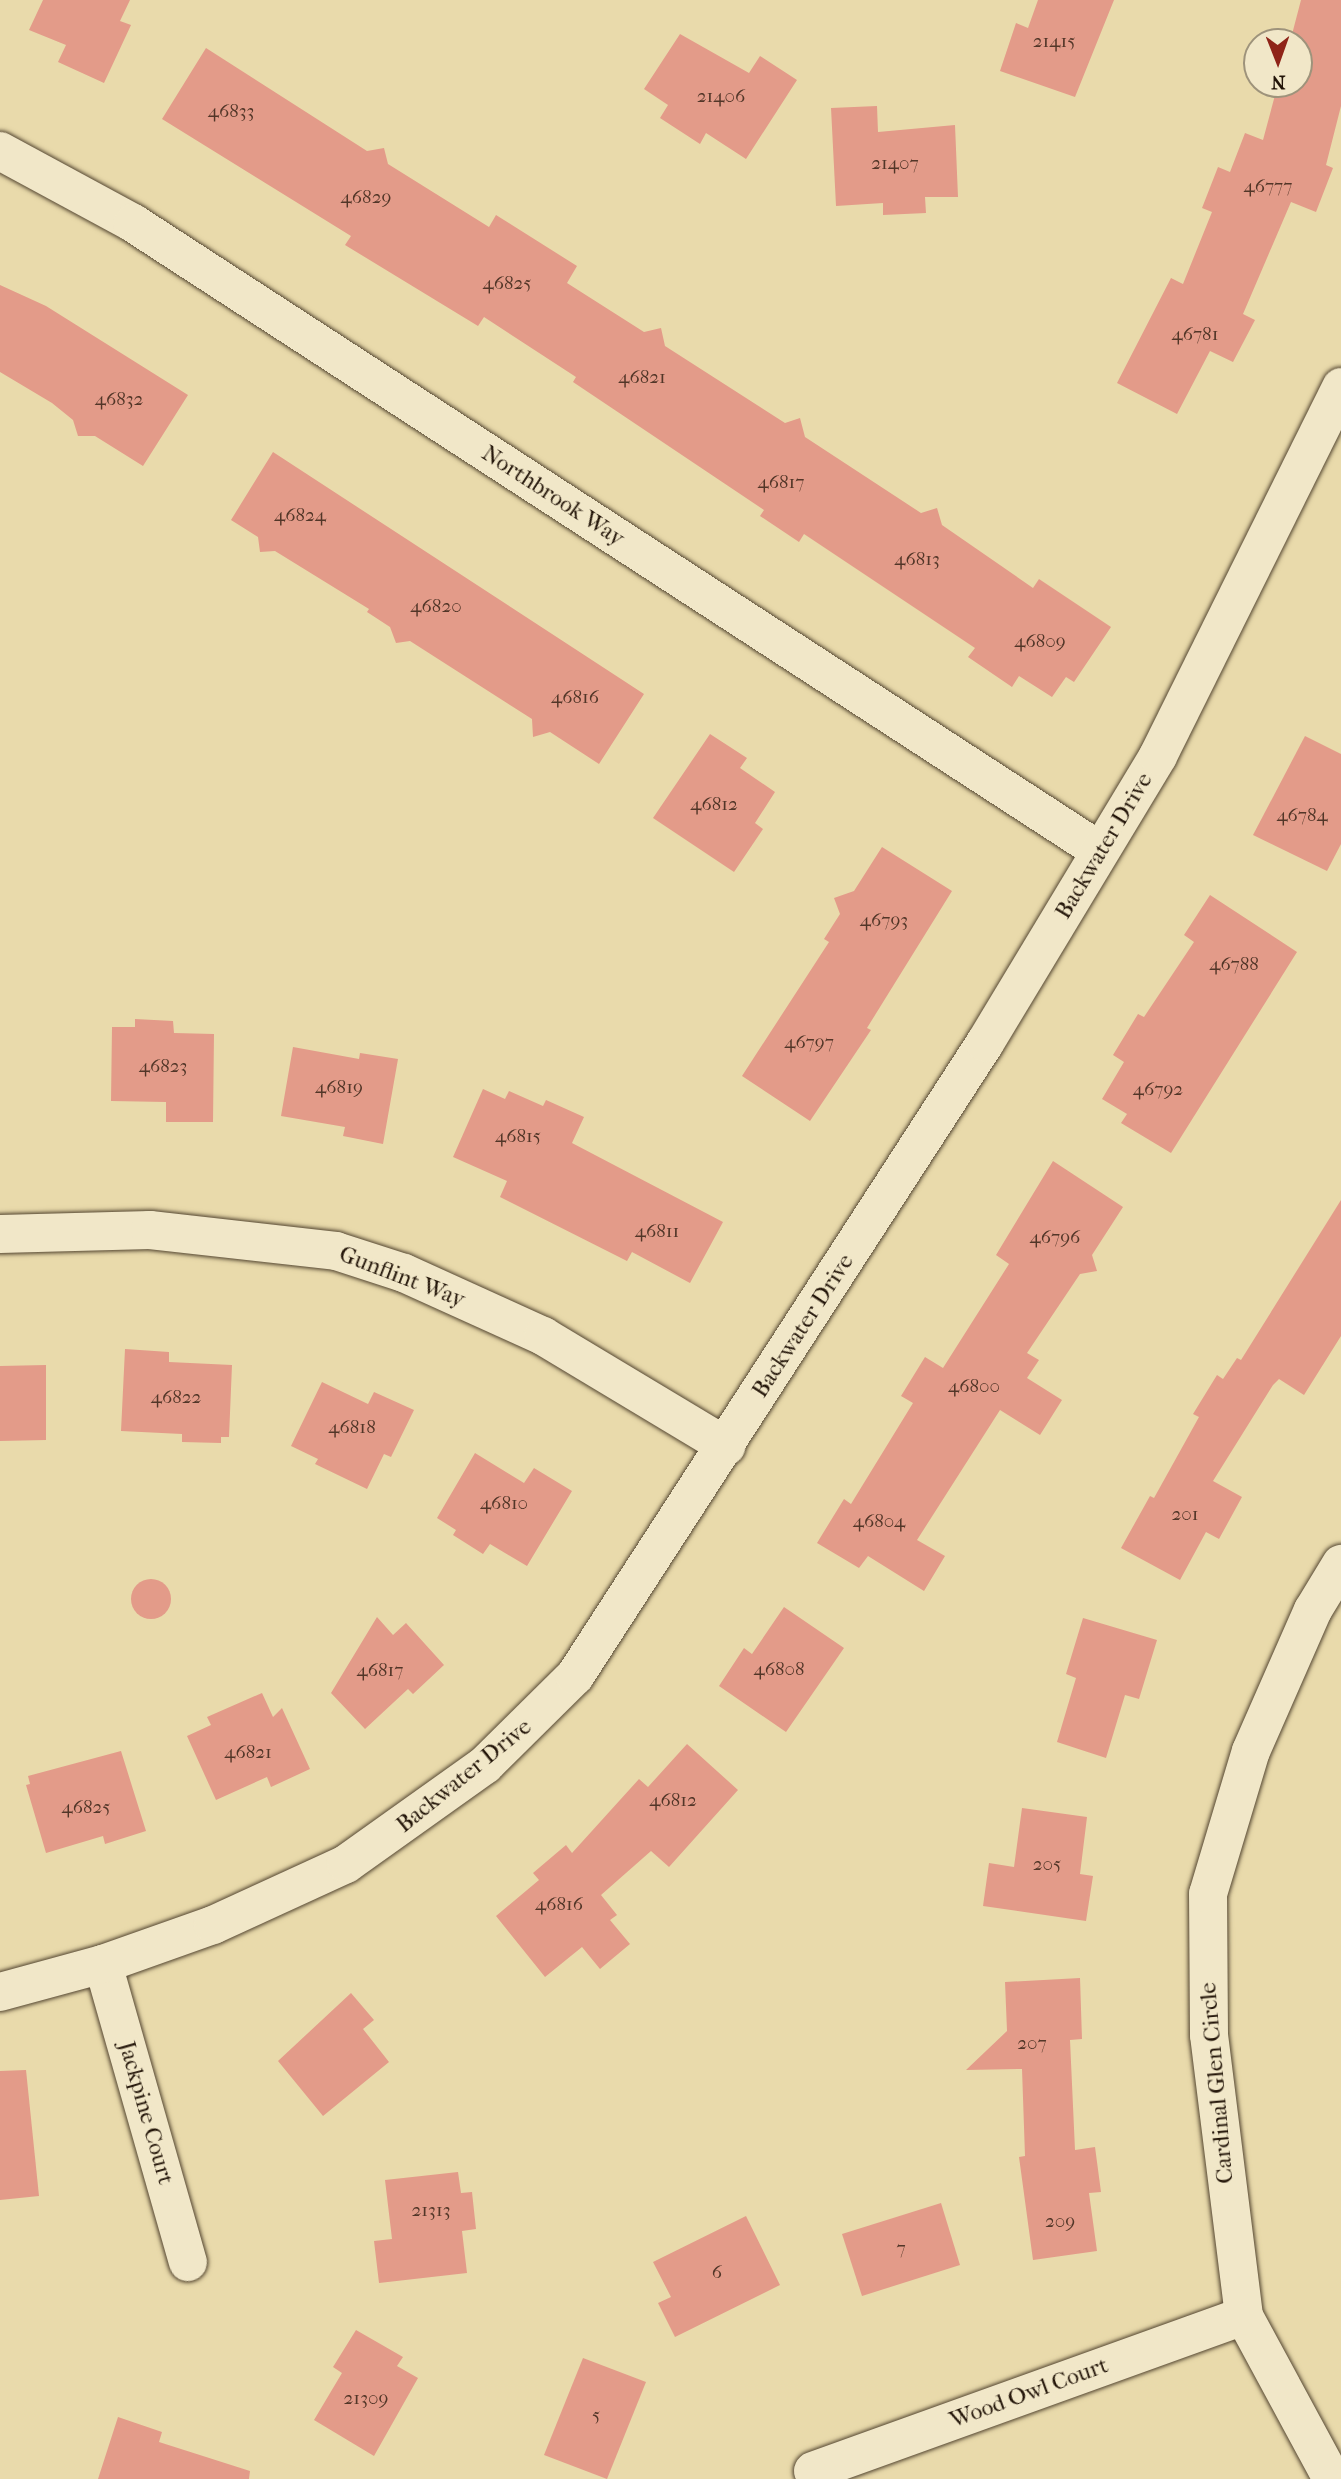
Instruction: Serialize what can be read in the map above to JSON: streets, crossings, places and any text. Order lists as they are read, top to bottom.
{
  "streets": {
    "street": [
      "Northbrook Way",
      "Backwater Drive",
      "Gunflint Way",
      "Cardinal Glen Circle",
      "Jackpine Court",
      "Wood Owl Court"
    ]
  },
  "crossings": [
    ["Northbrook Way", "Backwater Drive"],
    ["Backwater Drive", "Gunflint Way"],
    ["Backwater Drive", "Jackpine Court"],
    ["Cardinal Glen Circle", "Wood Owl Court"]
  ],
  "house_numbers": [
    "21415",
    "21406",
    "46833",
    "21407",
    "46777",
    "46829",
    "46825",
    "46781",
    "46821",
    "46832",
    "46817",
    "46824",
    "46813",
    "46820",
    "46809",
    "46816",
    "46812",
    "46784",
    "46793",
    "46788",
    "46797",
    "46823",
    "46819",
    "46792",
    "46815",
    "46811",
    "46796",
    "46800",
    "46822",
    "46818",
    "46810",
    "201",
    "46804",
    "46808",
    "46817",
    "46821",
    "46812",
    "46825",
    "205",
    "46816",
    "207",
    "21313",
    "209",
    "7",
    "6",
    "21309",
    "5"
  ],
  "north": "bottom"
}
